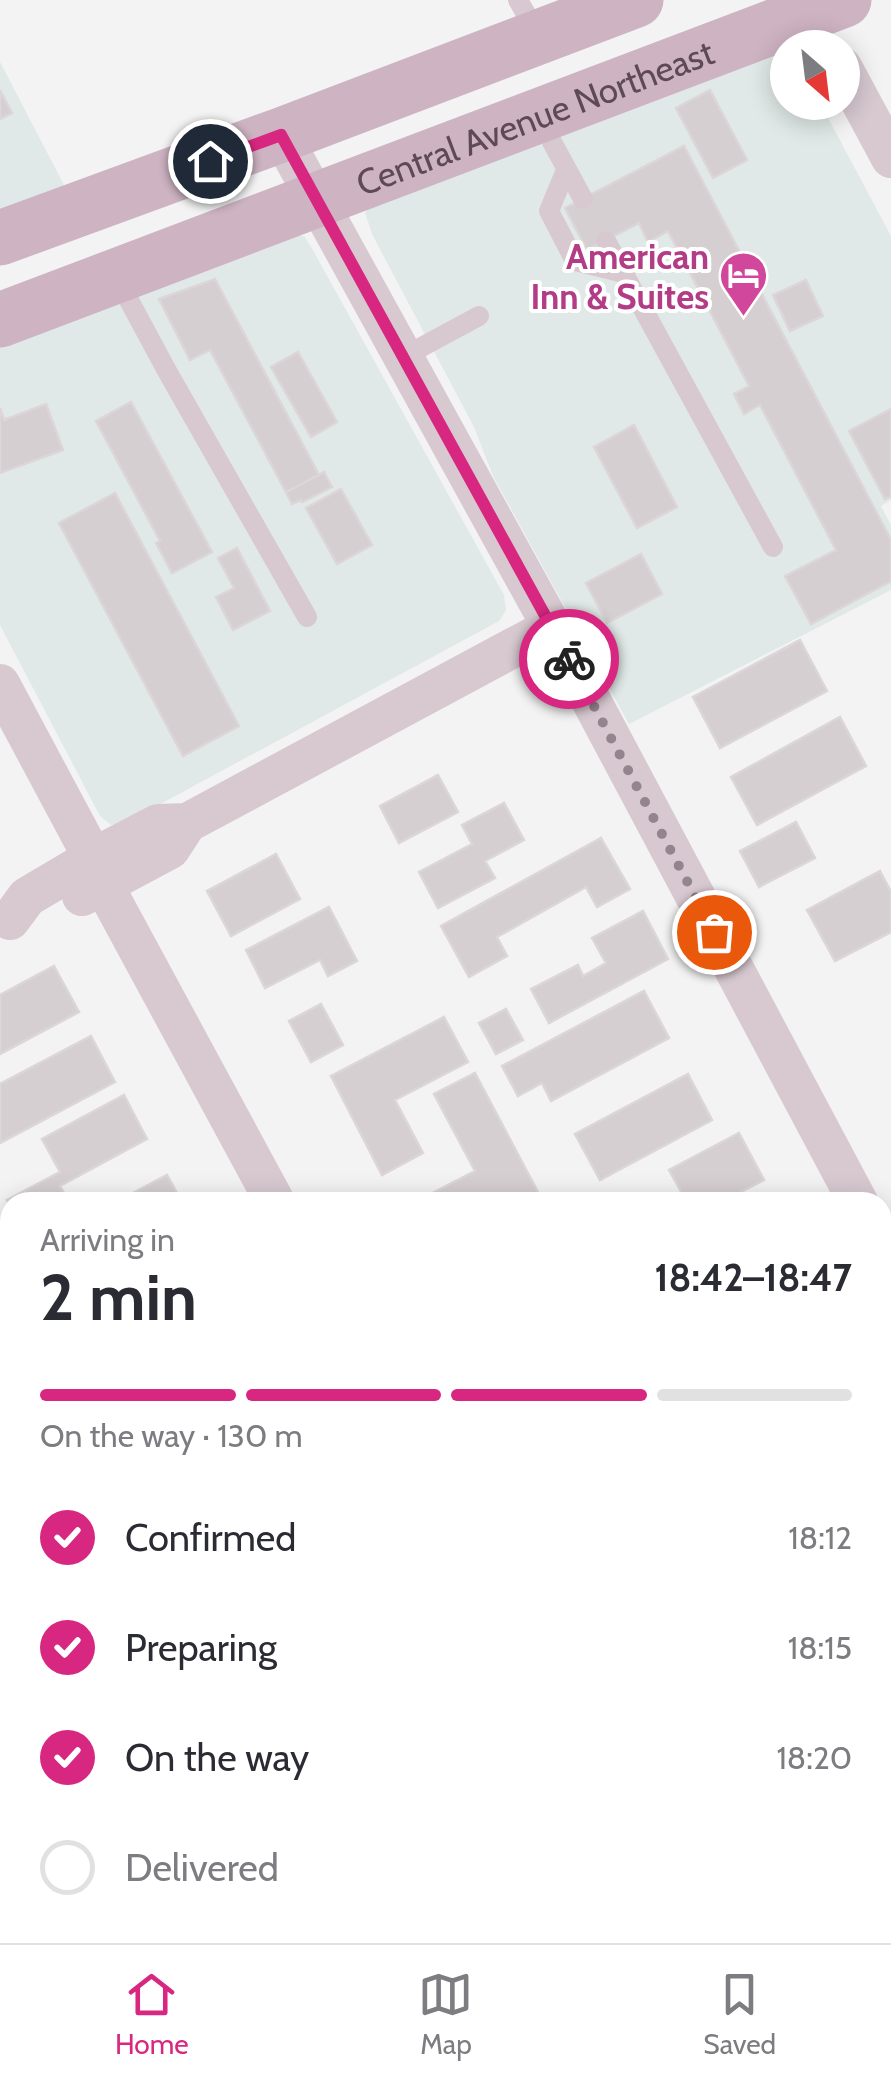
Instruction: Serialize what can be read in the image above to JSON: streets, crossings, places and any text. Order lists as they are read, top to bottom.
{
  "streets": {
    "main road": ["Central Avenue Northeast"]
  },
  "places": {
    "hotel": ["American Inn & Suites"]
  },
  "north": "bottom right",
  "page": {
    "heading": ["2 min", "Arriving in", "18:42–18:47"],
    "bar": "On the way · 130 m",
    "list": [
      ["Confirmed", "18:12"],
      ["Preparing", "18:15"],
      ["On the way", "18:20"],
      "Delivered"
    ],
    "tabs": ["Home", "Map", "Saved"]
  }
}
